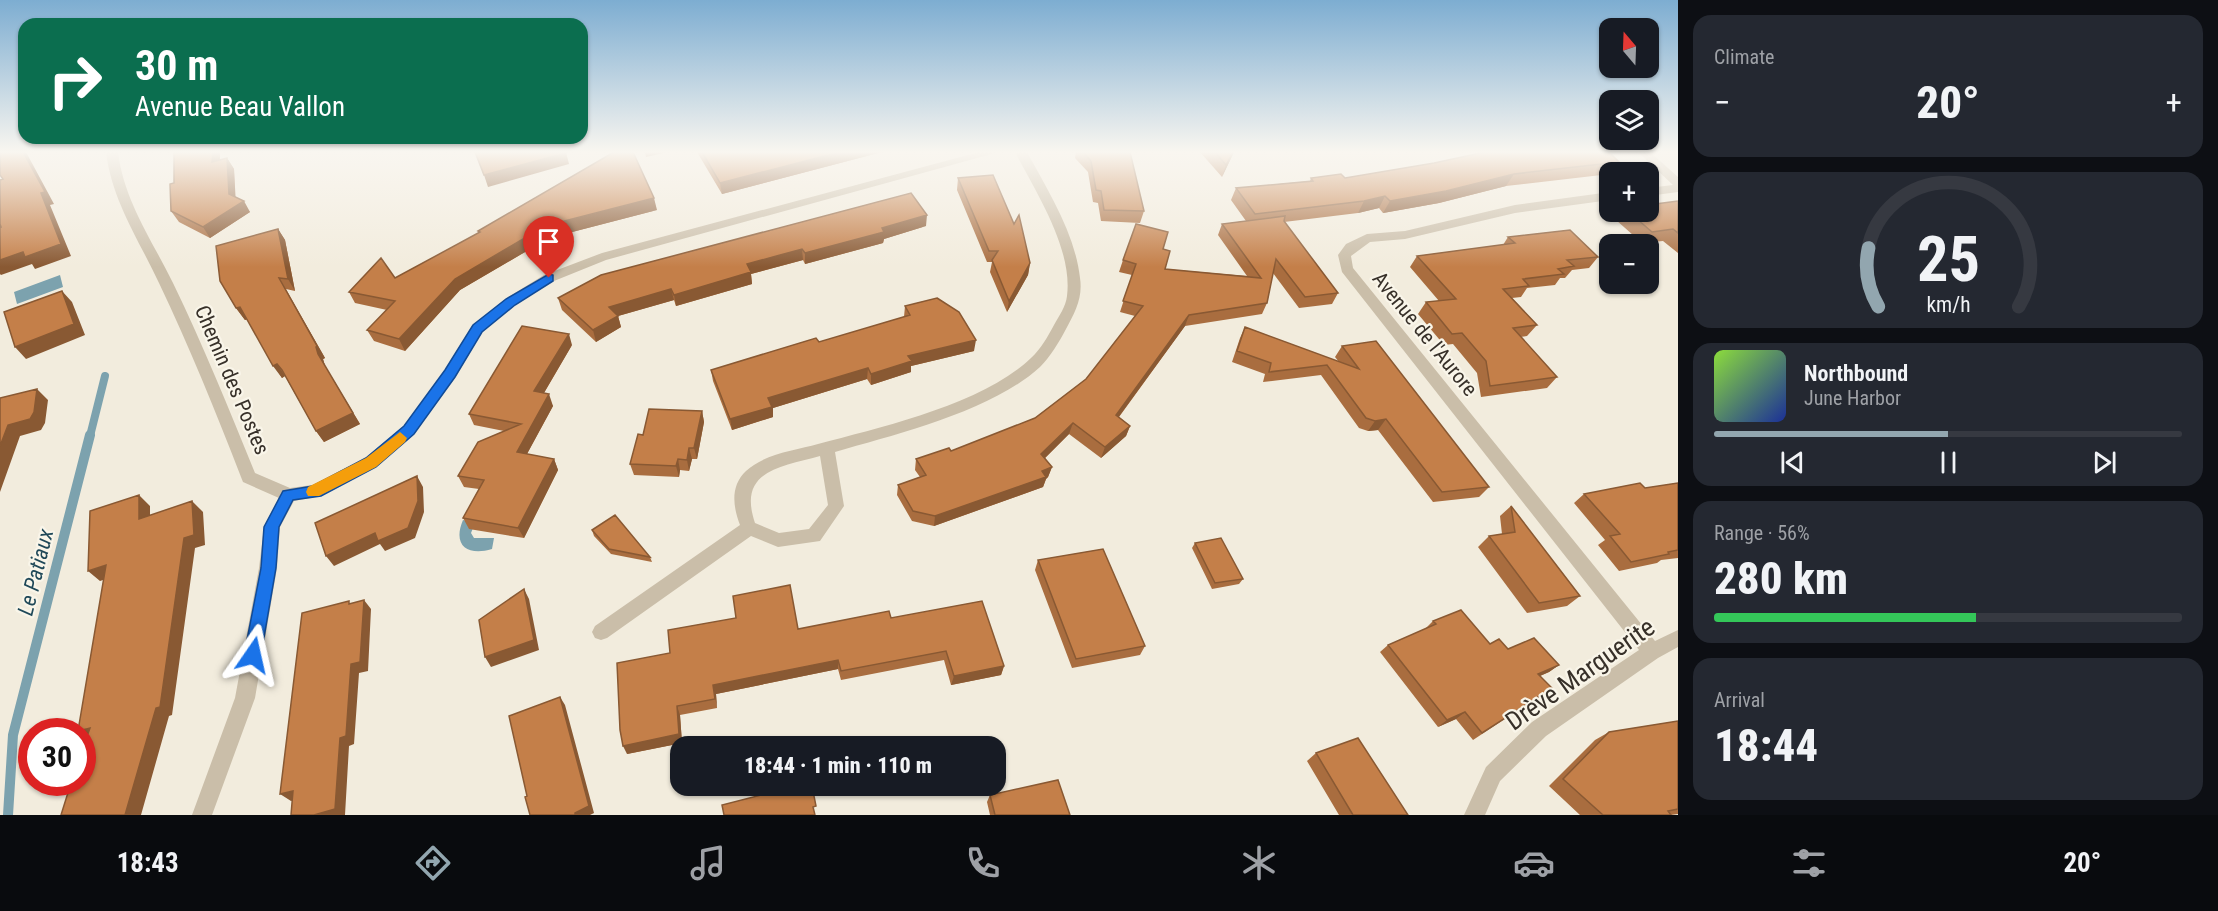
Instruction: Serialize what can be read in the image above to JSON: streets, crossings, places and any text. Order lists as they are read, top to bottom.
{
  "streets": {
    "street": ["Avenue de l'Aurore", "Chemin des Postes", "Drève Marguerite"]
  },
  "crossings": [
    ["Avenue de l'Aurore", "Drève Marguerite"]
  ],
  "water": ["Le Patiaux"],
  "north": "top",
  "page": {
    "tile": [
      "Climate",
      ["Range · 56%", "280 km"],
      ["Arrival", "18:44"]
    ],
    "map_buttons": ["+", "−"],
    "turn": ["30 m", "Avenue Beau Vallon"],
    "heat": ["−", "20°", "+"],
    "song": ["Northbound", "June Harbor"],
    "limit": "30",
    "trip": "18:44 · 1 min · 110 m",
    "tabs": ["18:43", "20°"],
    "gauge": ["25", "km/h"]
  }
}
